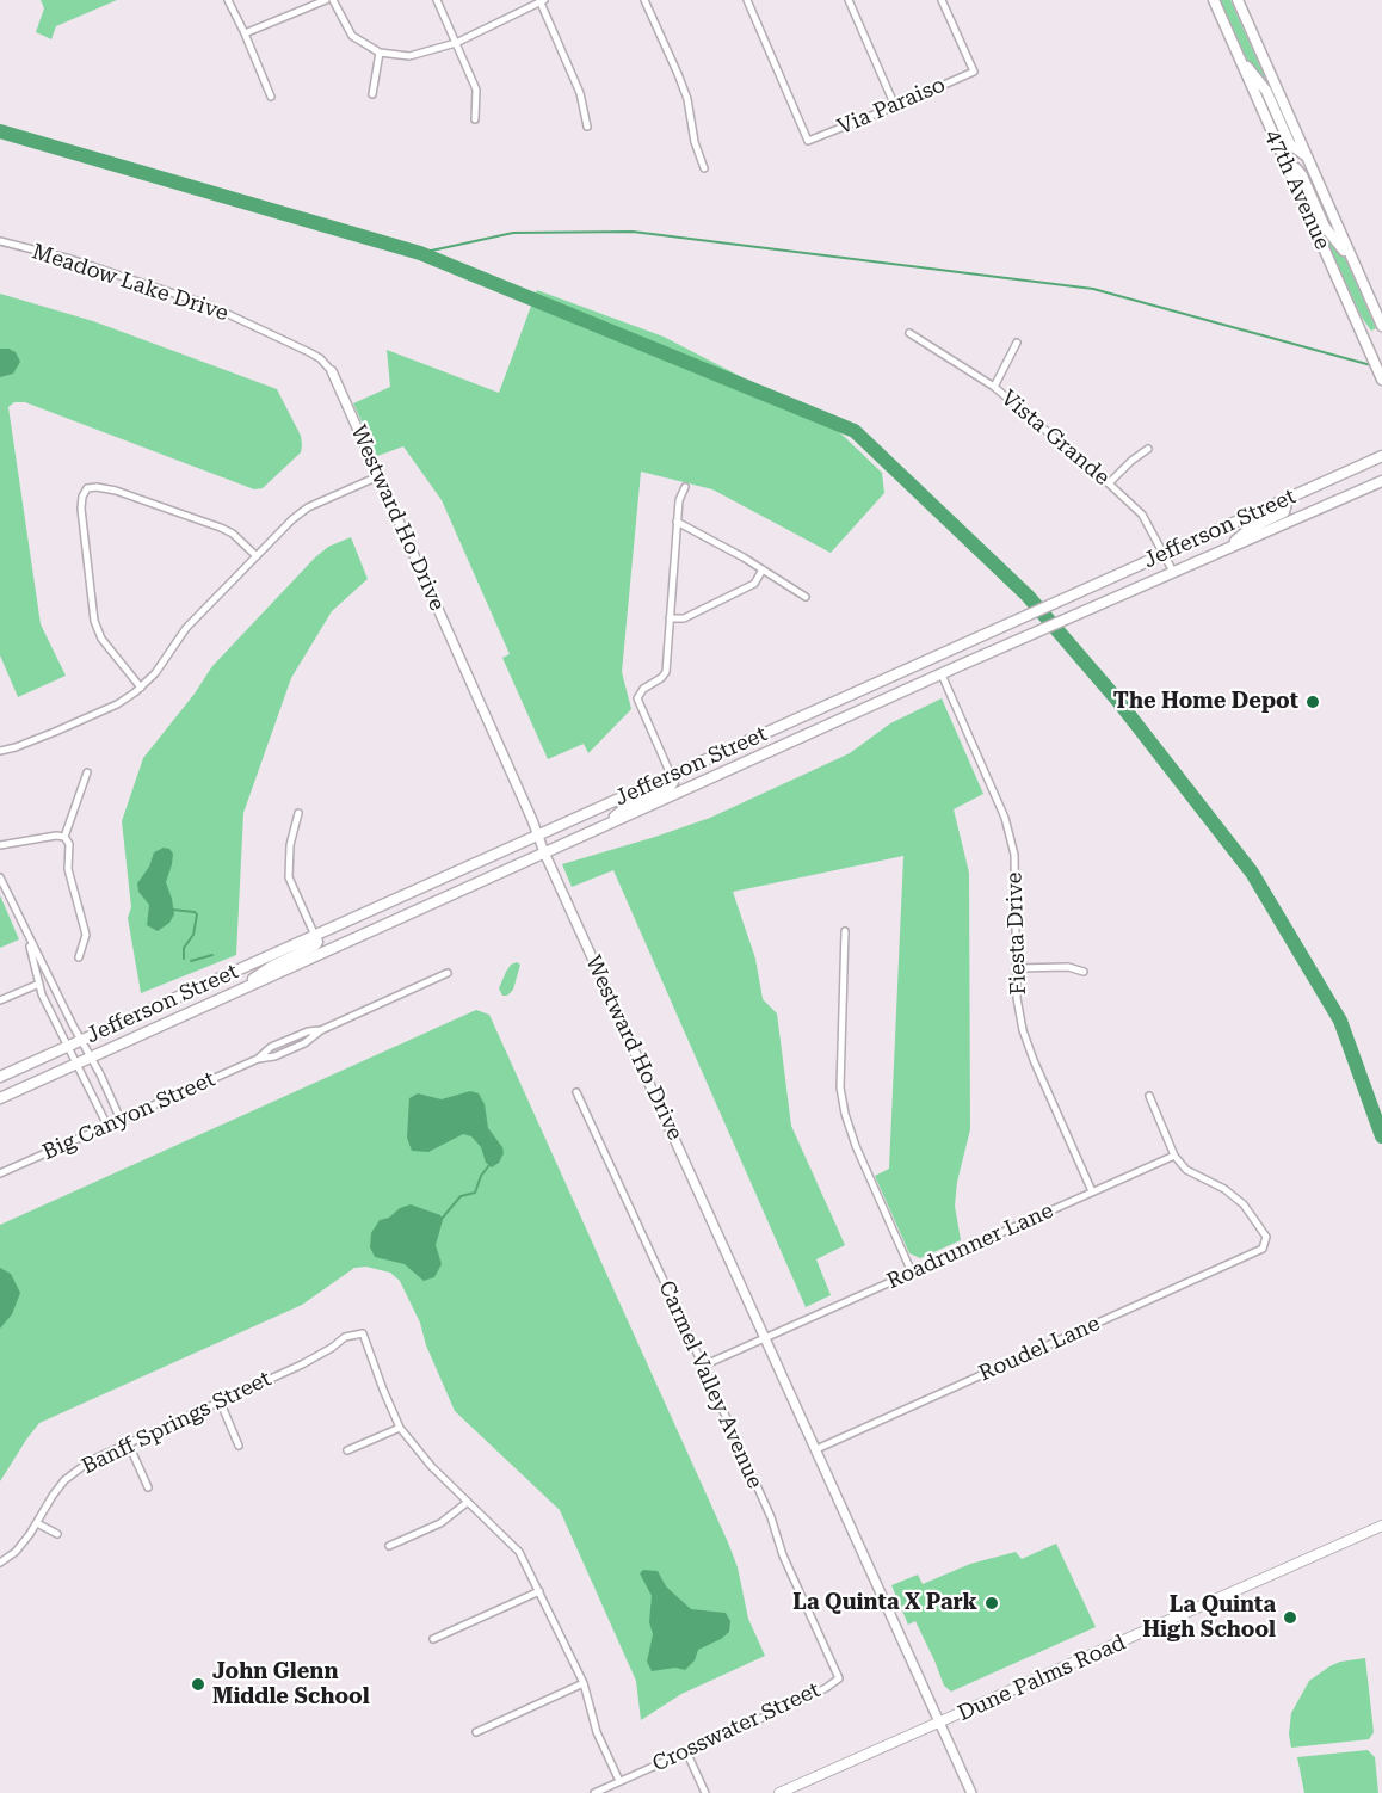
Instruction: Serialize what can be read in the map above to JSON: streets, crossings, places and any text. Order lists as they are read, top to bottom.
{
  "streets": {
    "main road": ["47th Avenue", "Jefferson Street", "Dune Palms Road"],
    "street": [
      "Via Paraiso",
      "Meadow Lake Drive",
      "Vista Grande",
      "Westward Ho Drive",
      "Fiesta Drive",
      "Big Canyon Street",
      "Roadrunner Lane",
      "Roudel Lane",
      "Carmel Valley Avenue",
      "Banff Springs Street",
      "Crosswater Street"
    ]
  },
  "crossings": [
    ["Meadow Lake Drive", "Westward Ho Drive"],
    ["Vista Grande", "Jefferson Street"],
    ["Westward Ho Drive", "Jefferson Street"],
    ["Westward Ho Drive", "Roadrunner Lane"],
    ["Westward Ho Drive", "Roudel Lane"],
    ["Westward Ho Drive", "Dune Palms Road"],
    ["Jefferson Street", "Fiesta Drive"],
    ["Fiesta Drive", "Roadrunner Lane"],
    ["Roadrunner Lane", "Roudel Lane"],
    ["Roadrunner Lane", "Carmel Valley Avenue"],
    ["Carmel Valley Avenue", "Crosswater Street"]
  ],
  "places": [
    "The Home Depot",
    "La Quinta X Park",
    "La Quinta High School",
    "John Glenn Middle School"
  ]
}
